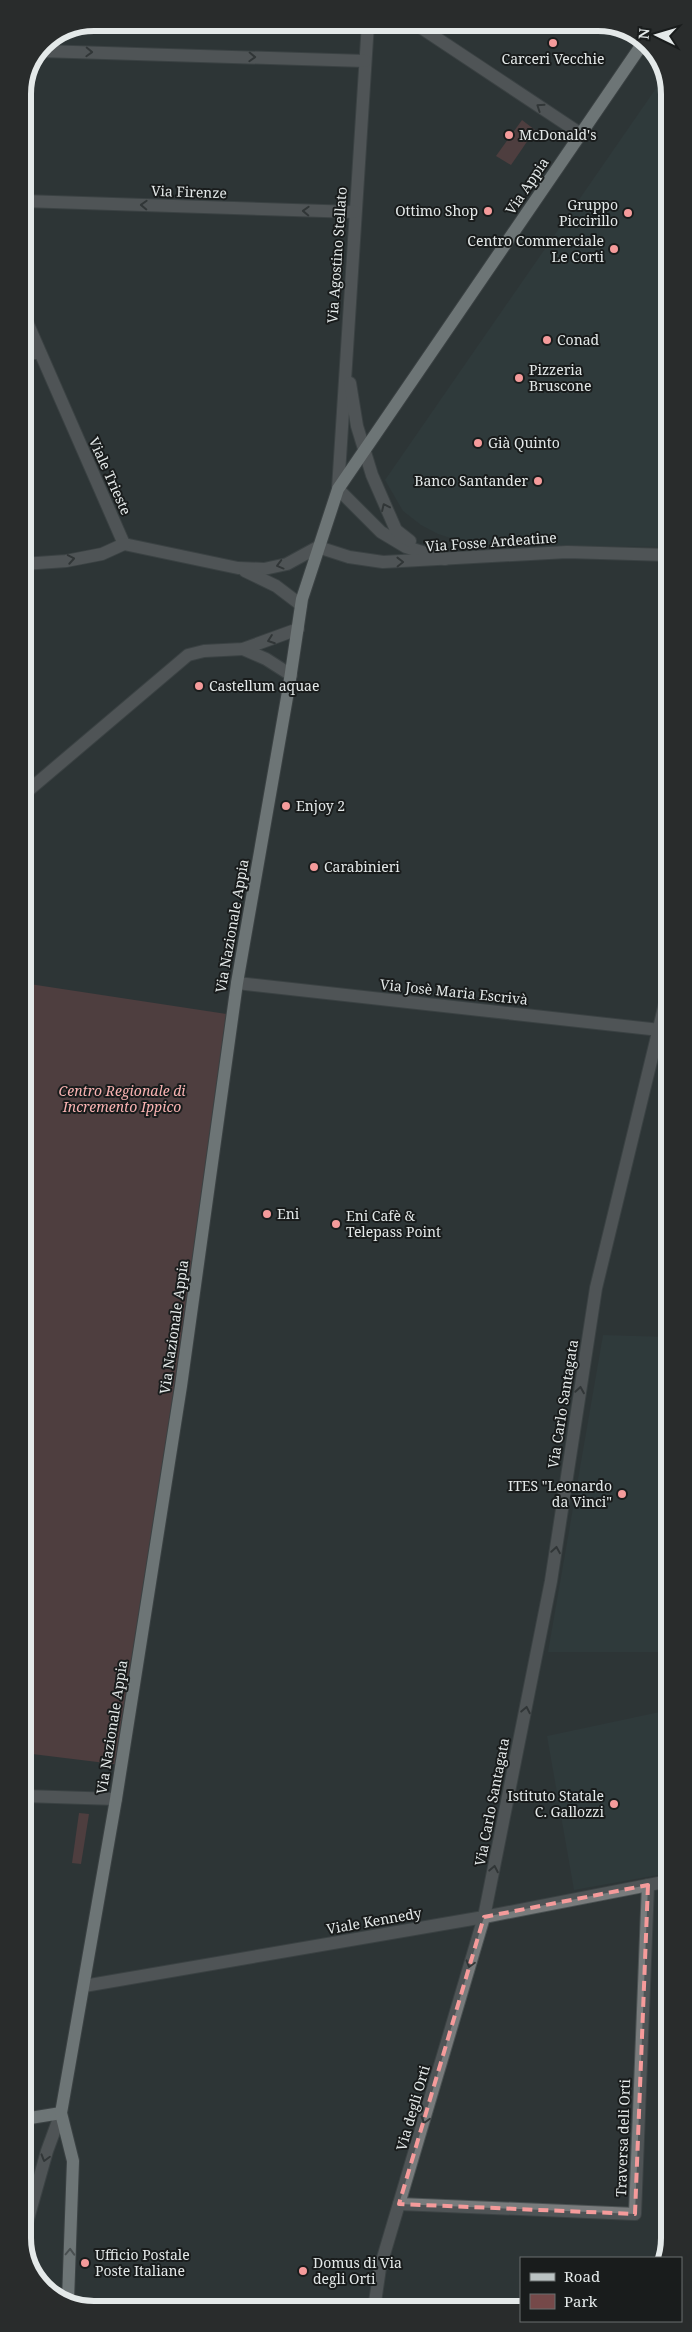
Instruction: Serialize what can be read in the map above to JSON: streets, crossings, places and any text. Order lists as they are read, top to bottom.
{
  "streets": {
    "main road": ["Via Appia", "Via Nazionale Appia"],
    "street": [
      "Via Firenze",
      "Via Agostino Stellato",
      "Viale Trieste",
      "Via Fosse Ardeatine",
      "Via Josè Maria Escrivà",
      "Via Carlo Santagata",
      "Viale Kennedy",
      "Via degli Orti",
      "Traversa deli Orti"
    ]
  },
  "crossings": [
    ["Via Appia", "Via Agostino Stellato"],
    ["Via Appia", "Via Fosse Ardeatine"],
    ["Via Appia", "Via Nazionale Appia"],
    ["Via Firenze", "Via Agostino Stellato"],
    ["Via Fosse Ardeatine", "Via Nazionale Appia"],
    ["Via Nazionale Appia", "Via Josè Maria Escrivà"],
    ["Via Nazionale Appia", "Viale Kennedy"],
    ["Via Carlo Santagata", "Viale Kennedy"],
    ["Via Carlo Santagata", "Via degli Orti"],
    ["Viale Kennedy", "Via degli Orti"],
    ["Viale Kennedy", "Traversa deli Orti"],
    ["Via degli Orti", "Traversa deli Orti"]
  ],
  "one_way": [
    "Via Firenze",
    "Via Fosse Ardeatine",
    "Via Carlo Santagata",
    "Via degli Orti"
  ],
  "parks": ["Centro Regionale di Incremento Ippico"],
  "places": [
    "Carceri Vecchie",
    "McDonald's",
    "Ottimo Shop",
    "Gruppo Piccirillo",
    "Centro Commerciale Le Corti",
    "Conad",
    "Pizzeria Bruscone",
    "Già Quinto",
    "Banco Santander",
    "Castellum aquae",
    "Enjoy 2",
    "Carabinieri",
    "Eni",
    "Eni Cafè & Telepass Point",
    "ITES \"Leonardo da Vinci\"",
    "Istituto Statale C. Gallozzi",
    "Ufficio Postale Poste Italiane",
    "Domus di Via degli Orti"
  ],
  "legend": ["Road", "Park"],
  "north": "left"
}
